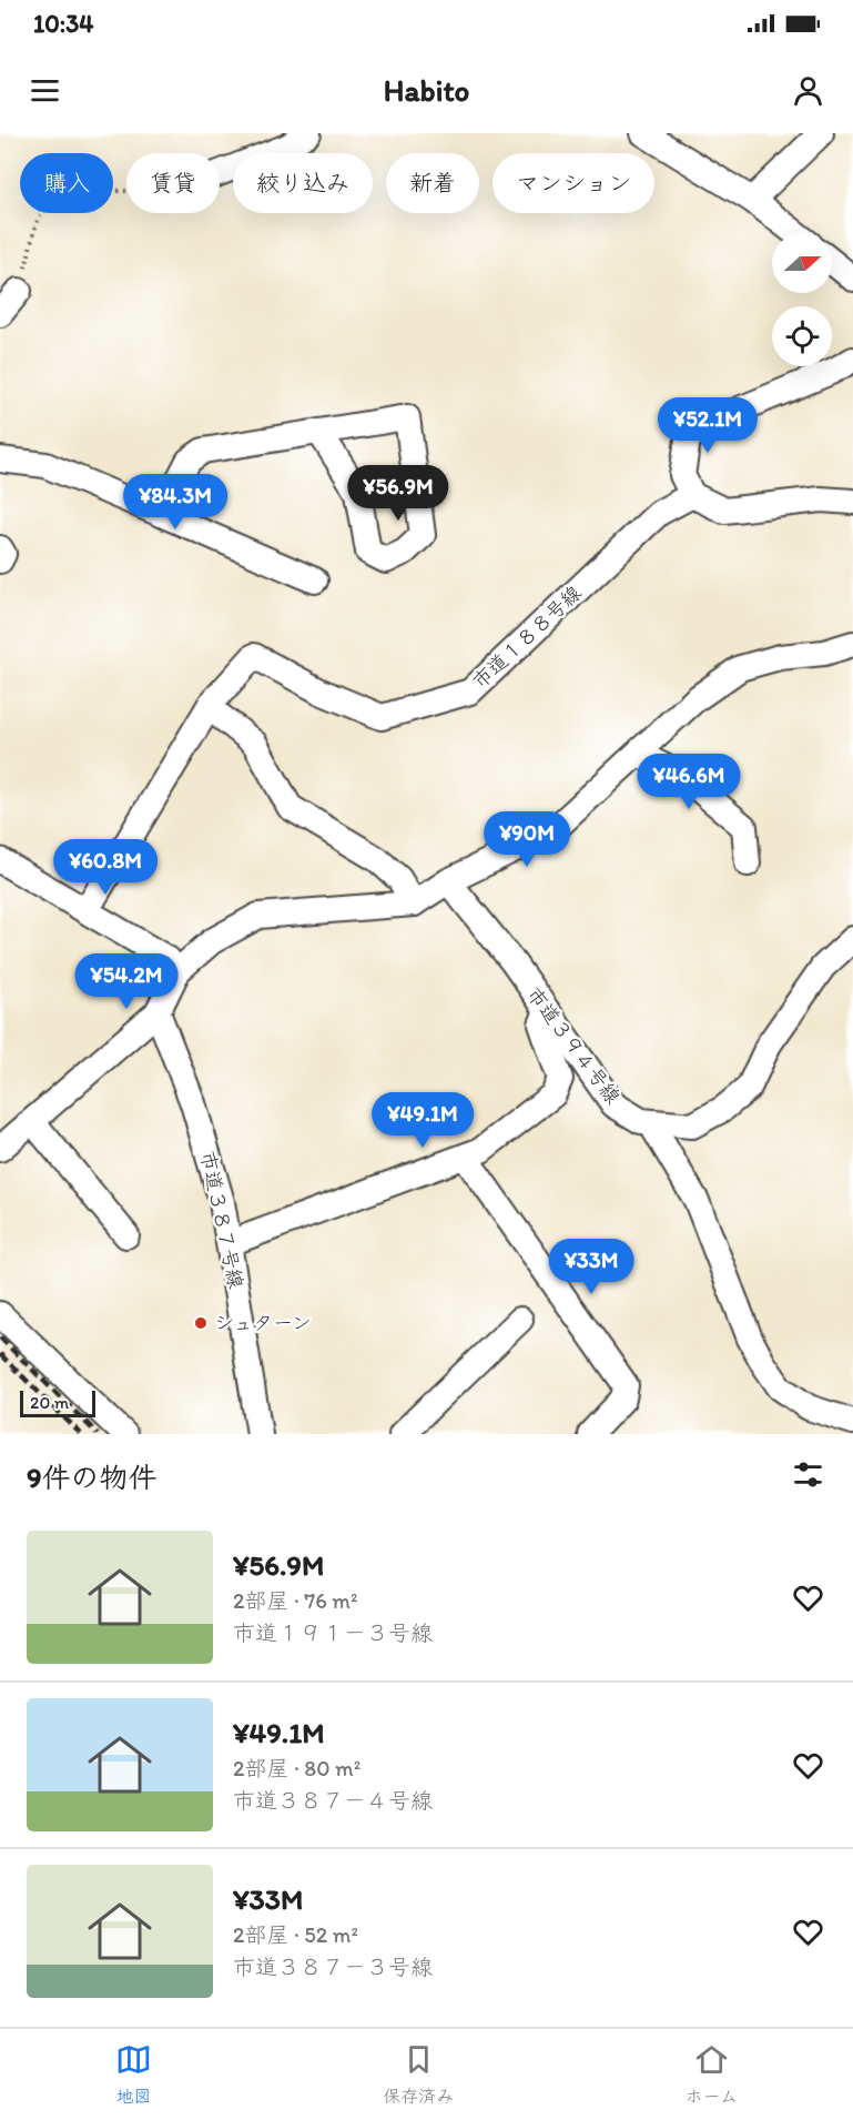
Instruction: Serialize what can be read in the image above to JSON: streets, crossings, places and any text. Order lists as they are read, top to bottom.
{
  "streets": {
    "street": ["市道１８８号線", "市道３９４号線", "市道３８７号線"]
  },
  "places": ["シュターン"],
  "scale_bar": "20 m",
  "north": "right",
  "page": {
    "status": "10:34",
    "header": "Habito",
    "chip": [
      "購入",
      "賃貸",
      "絞り込み",
      "新着",
      "マンション"
    ],
    "price": [
      "¥52.1M",
      "¥56.9M",
      "¥84.3M",
      "¥46.6M",
      "¥90M",
      "¥60.8M",
      "¥54.2M",
      "¥49.1M",
      "¥33M"
    ],
    "scale": "20 m",
    "heading": "9件の物件",
    "list": [
      {
        "name": "¥56.9M",
        "note": "2部屋 · 76 m² · 市道１９１－３号線"
      },
      {
        "name": "¥49.1M",
        "note": "2部屋 · 80 m² · 市道３８７－４号線"
      },
      {
        "name": "¥33M",
        "note": "2部屋 · 52 m² · 市道３８７－３号線"
      }
    ],
    "tabs": ["地図", "保存済み", "ホーム"]
  }
}
